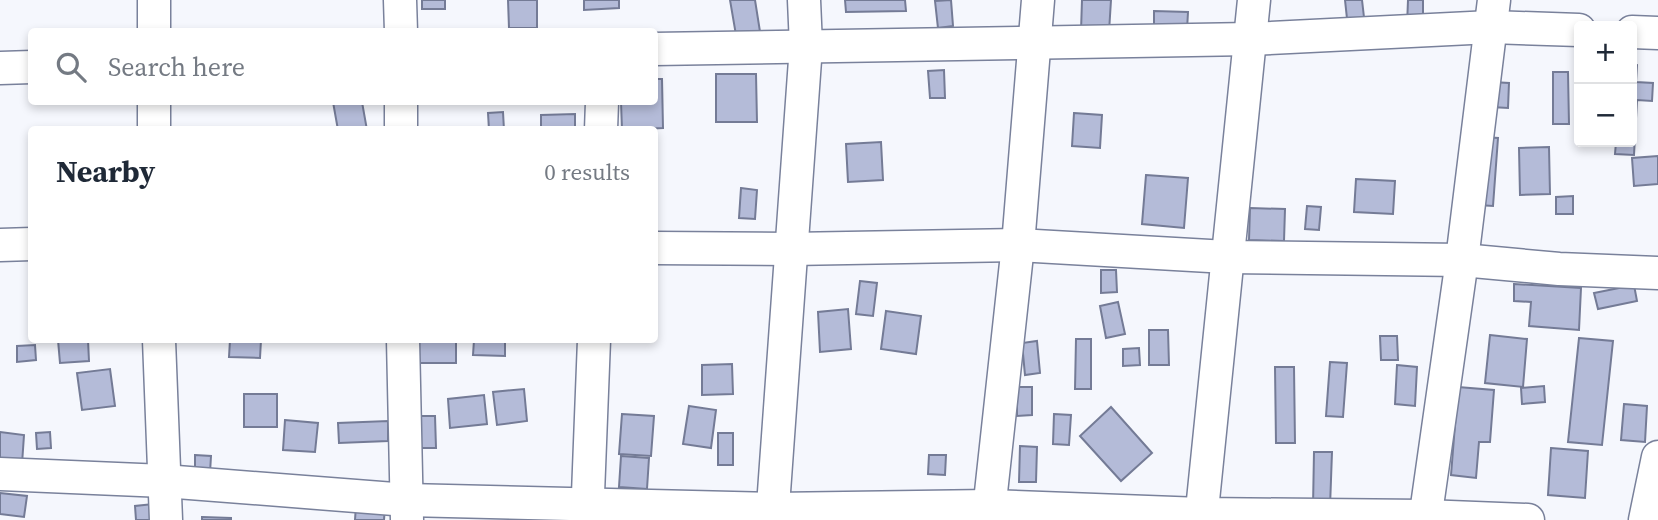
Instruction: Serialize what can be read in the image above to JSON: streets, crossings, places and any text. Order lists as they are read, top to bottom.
{
  "page": {
    "map_buttons": ["+", "−"],
    "search": "Search here",
    "heading": ["Nearby", "0 results"]
  }
}
